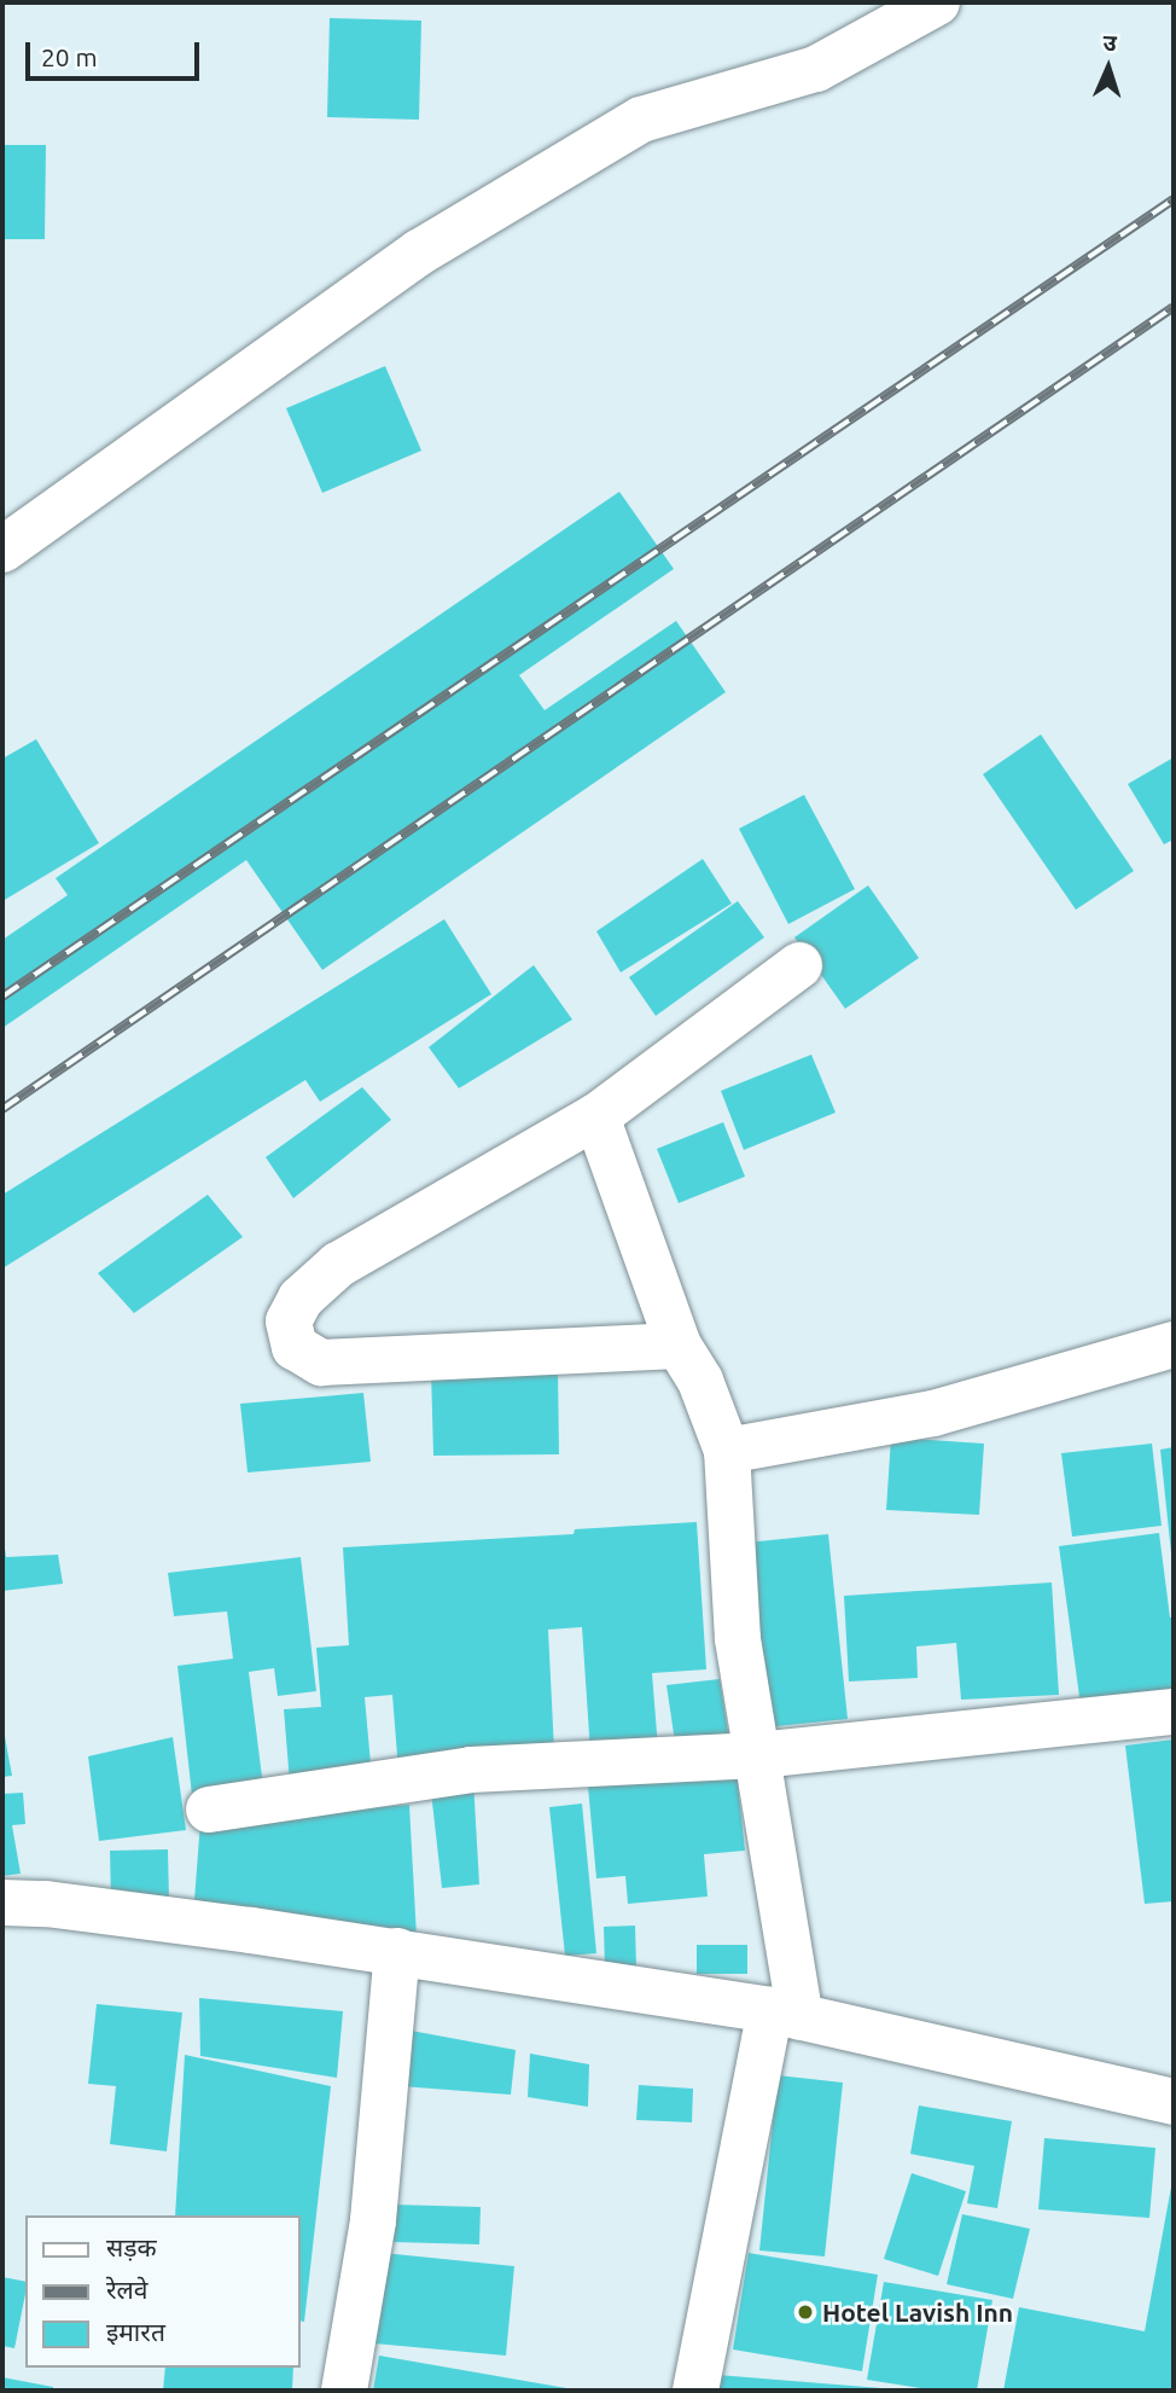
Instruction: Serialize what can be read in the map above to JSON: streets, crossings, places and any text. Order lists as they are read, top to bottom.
{
  "places": ["Hotel Lavish Inn"],
  "legend": ["सड़क", "रेलवे", "इमारत"],
  "scale_bar": "20 m",
  "north": "top"
}
